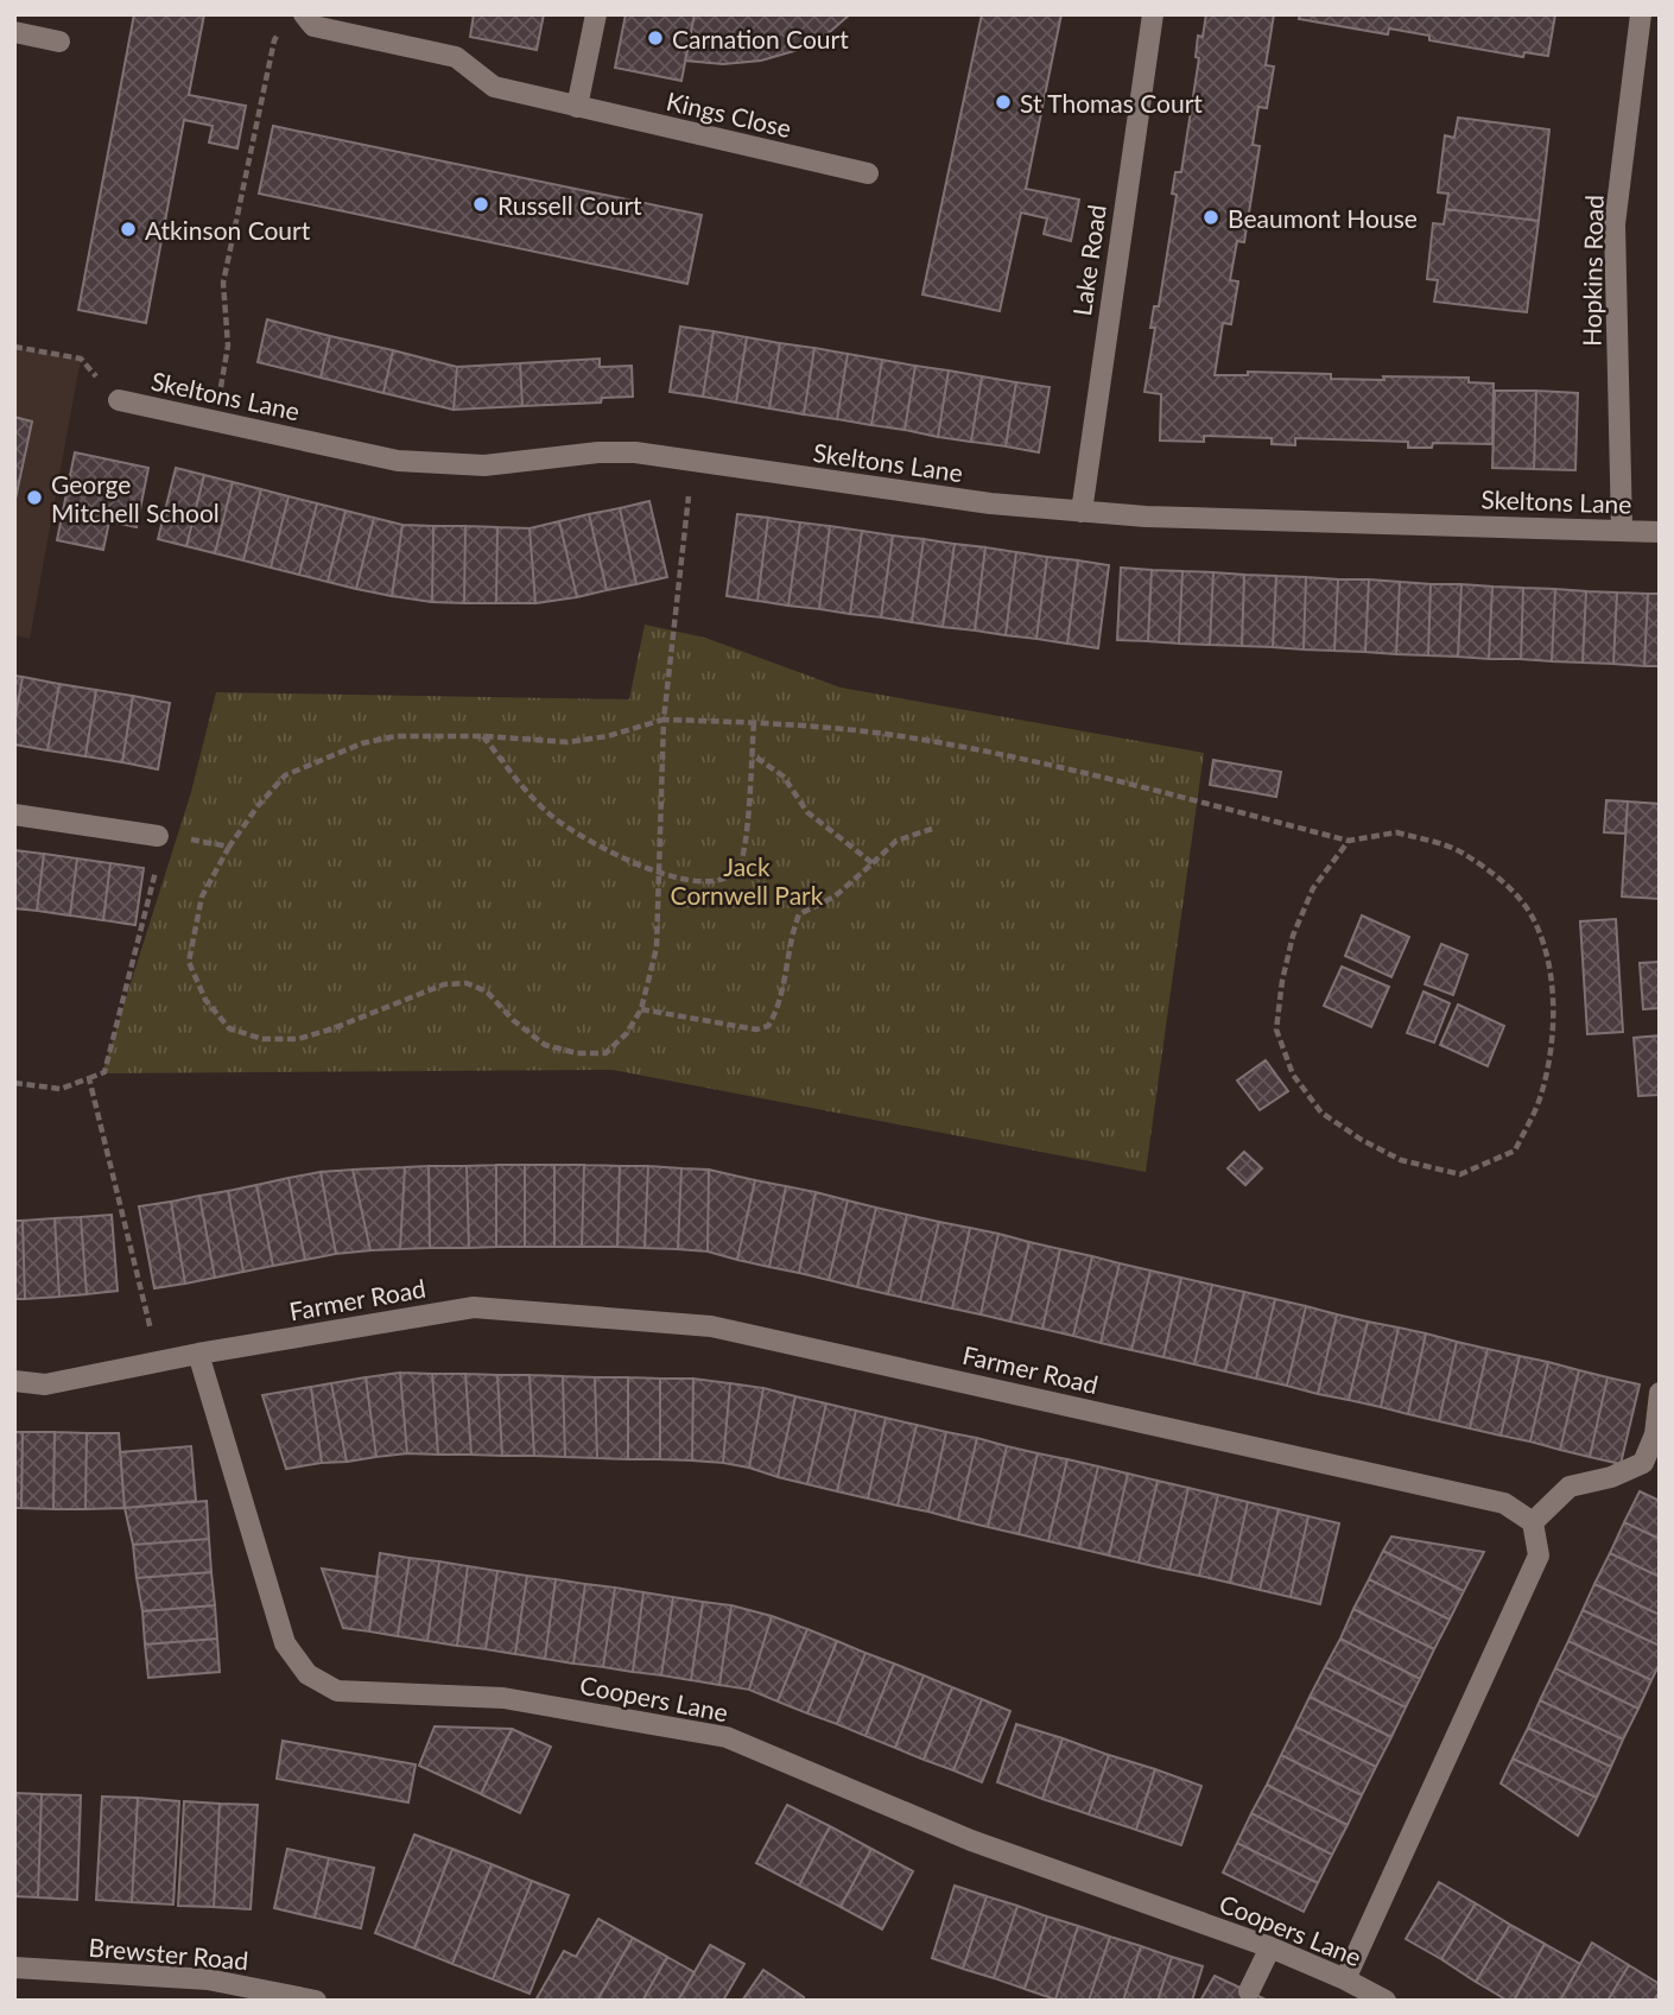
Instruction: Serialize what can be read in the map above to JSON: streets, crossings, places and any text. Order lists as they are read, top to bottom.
{
  "streets": {
    "street": [
      "Kings Close",
      "Lake Road",
      "Hopkins Road",
      "Skeltons Lane",
      "Farmer Road",
      "Coopers Lane",
      "Brewster Road"
    ]
  },
  "crossings": [
    ["Lake Road", "Skeltons Lane"],
    ["Hopkins Road", "Skeltons Lane"],
    ["Farmer Road", "Coopers Lane"]
  ],
  "parks": ["Jack Cornwell Park"],
  "places": [
    "Carnation Court",
    "St Thomas Court",
    "Russell Court",
    "Beaumont House",
    "Atkinson Court",
    "George Mitchell School"
  ]
}
